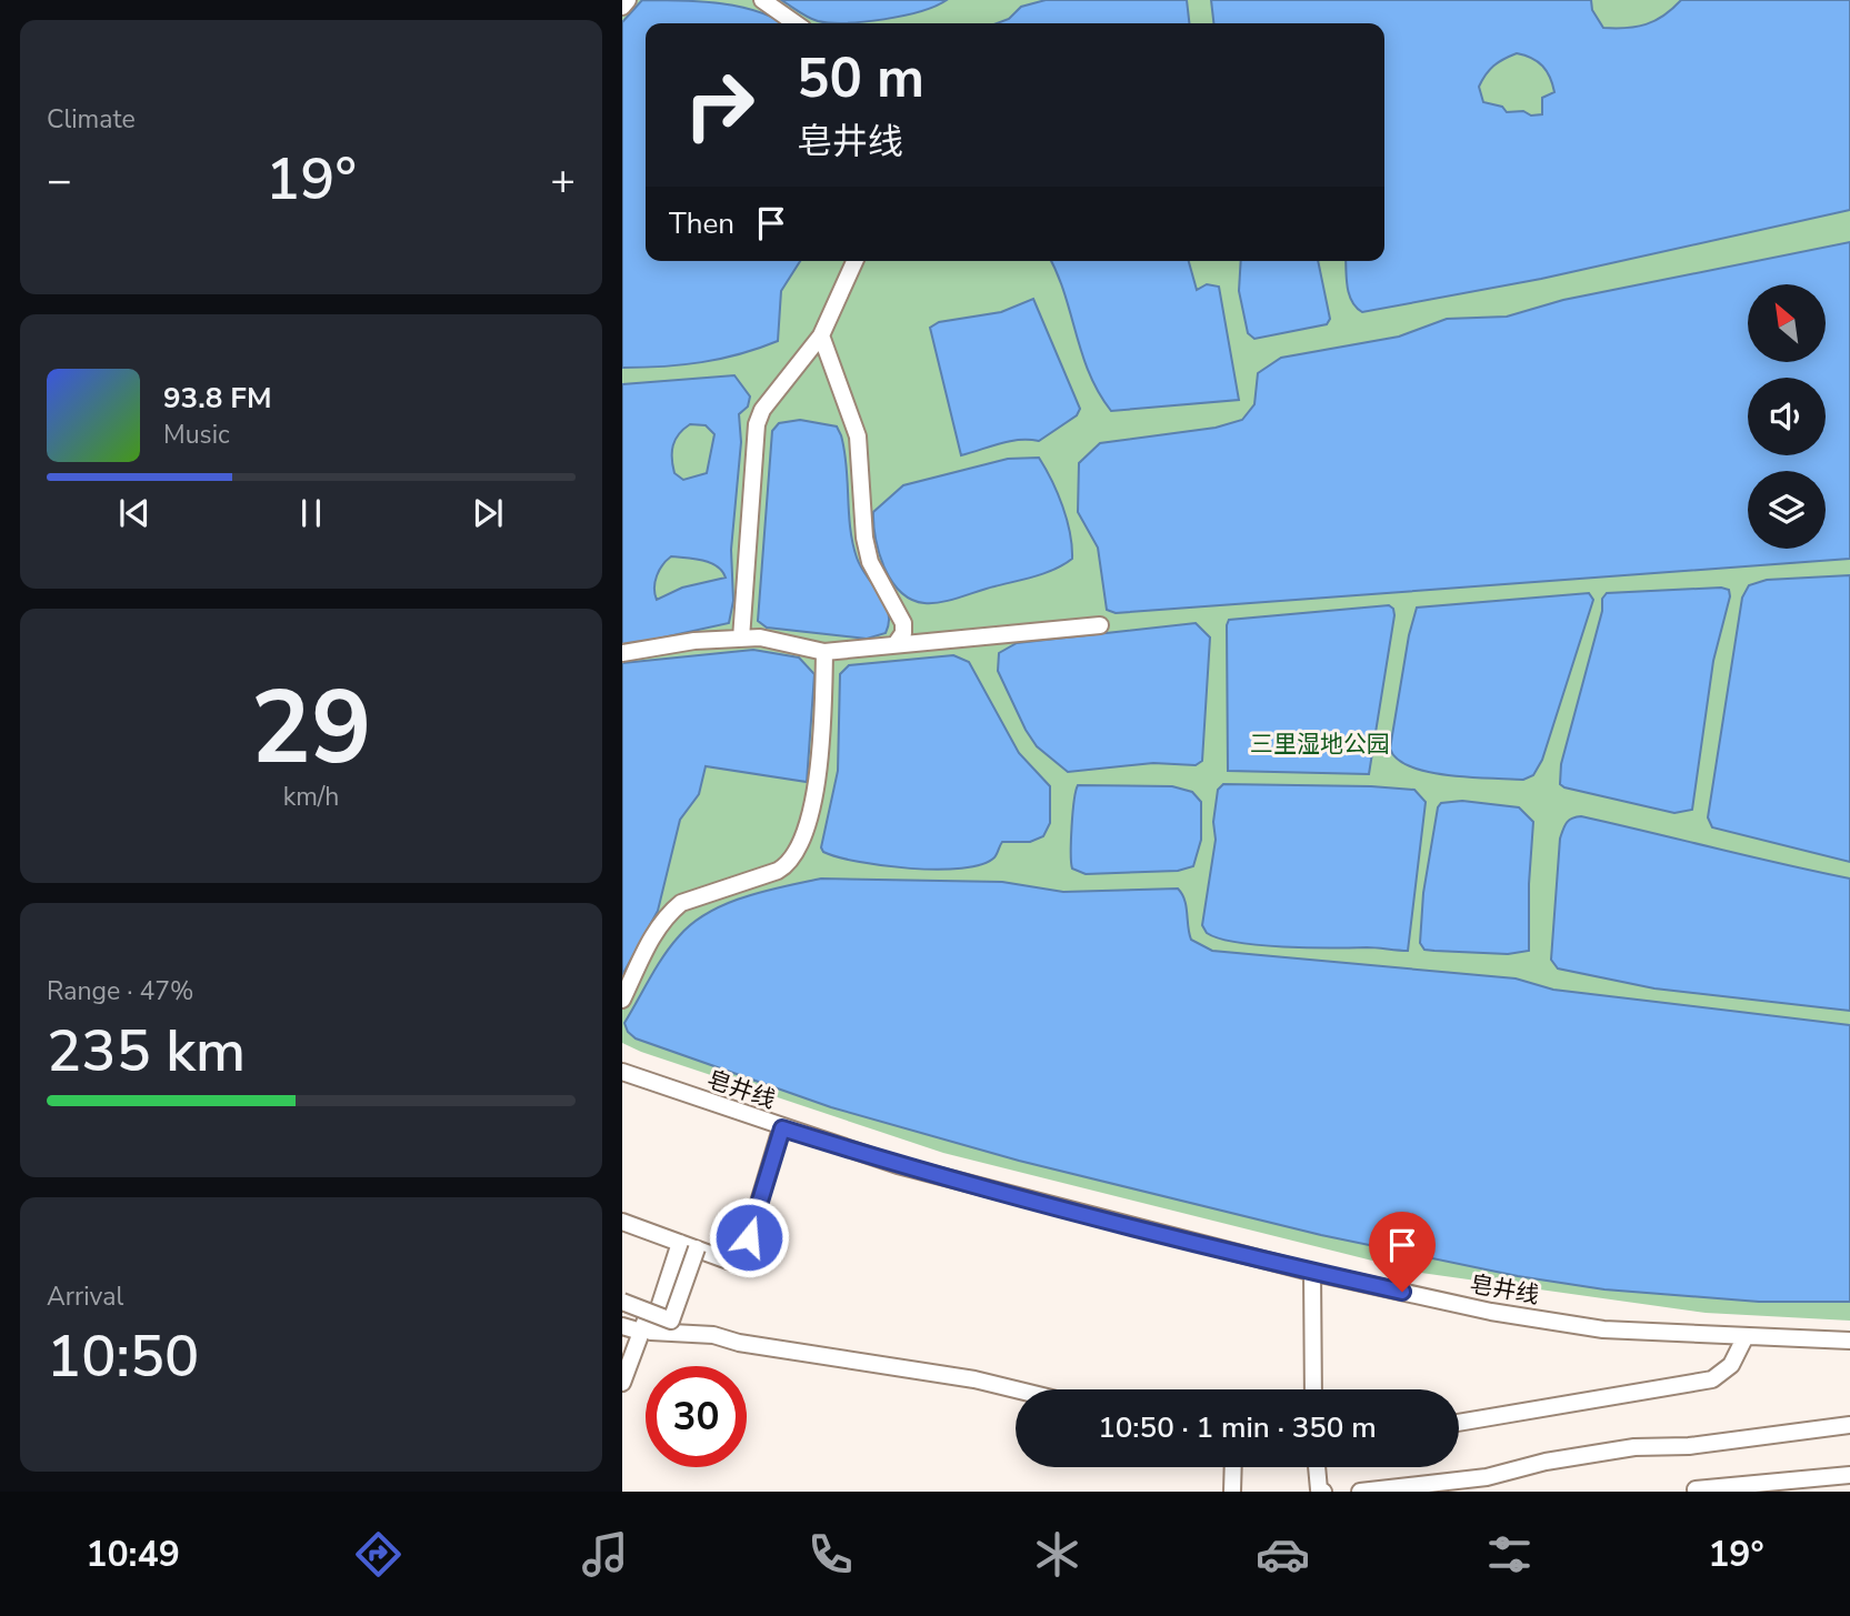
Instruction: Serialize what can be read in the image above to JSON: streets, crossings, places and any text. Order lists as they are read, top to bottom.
{
  "streets": {
    "street": ["皂井线"]
  },
  "parks": ["三里湿地公园"],
  "north": "top left",
  "page": {
    "tile": [
      "Climate",
      ["29", "km/h"],
      ["Range · 47%", "235 km"],
      ["Arrival", "10:50"]
    ],
    "turn": ["50 m", "皂井线"],
    "heat": ["−", "19°", "+"],
    "then": "Then",
    "song": ["93.8 FM", "Music"],
    "limit": "30",
    "trip": "10:50 · 1 min · 350 m",
    "tabs": ["10:49", "19°"]
  }
}
